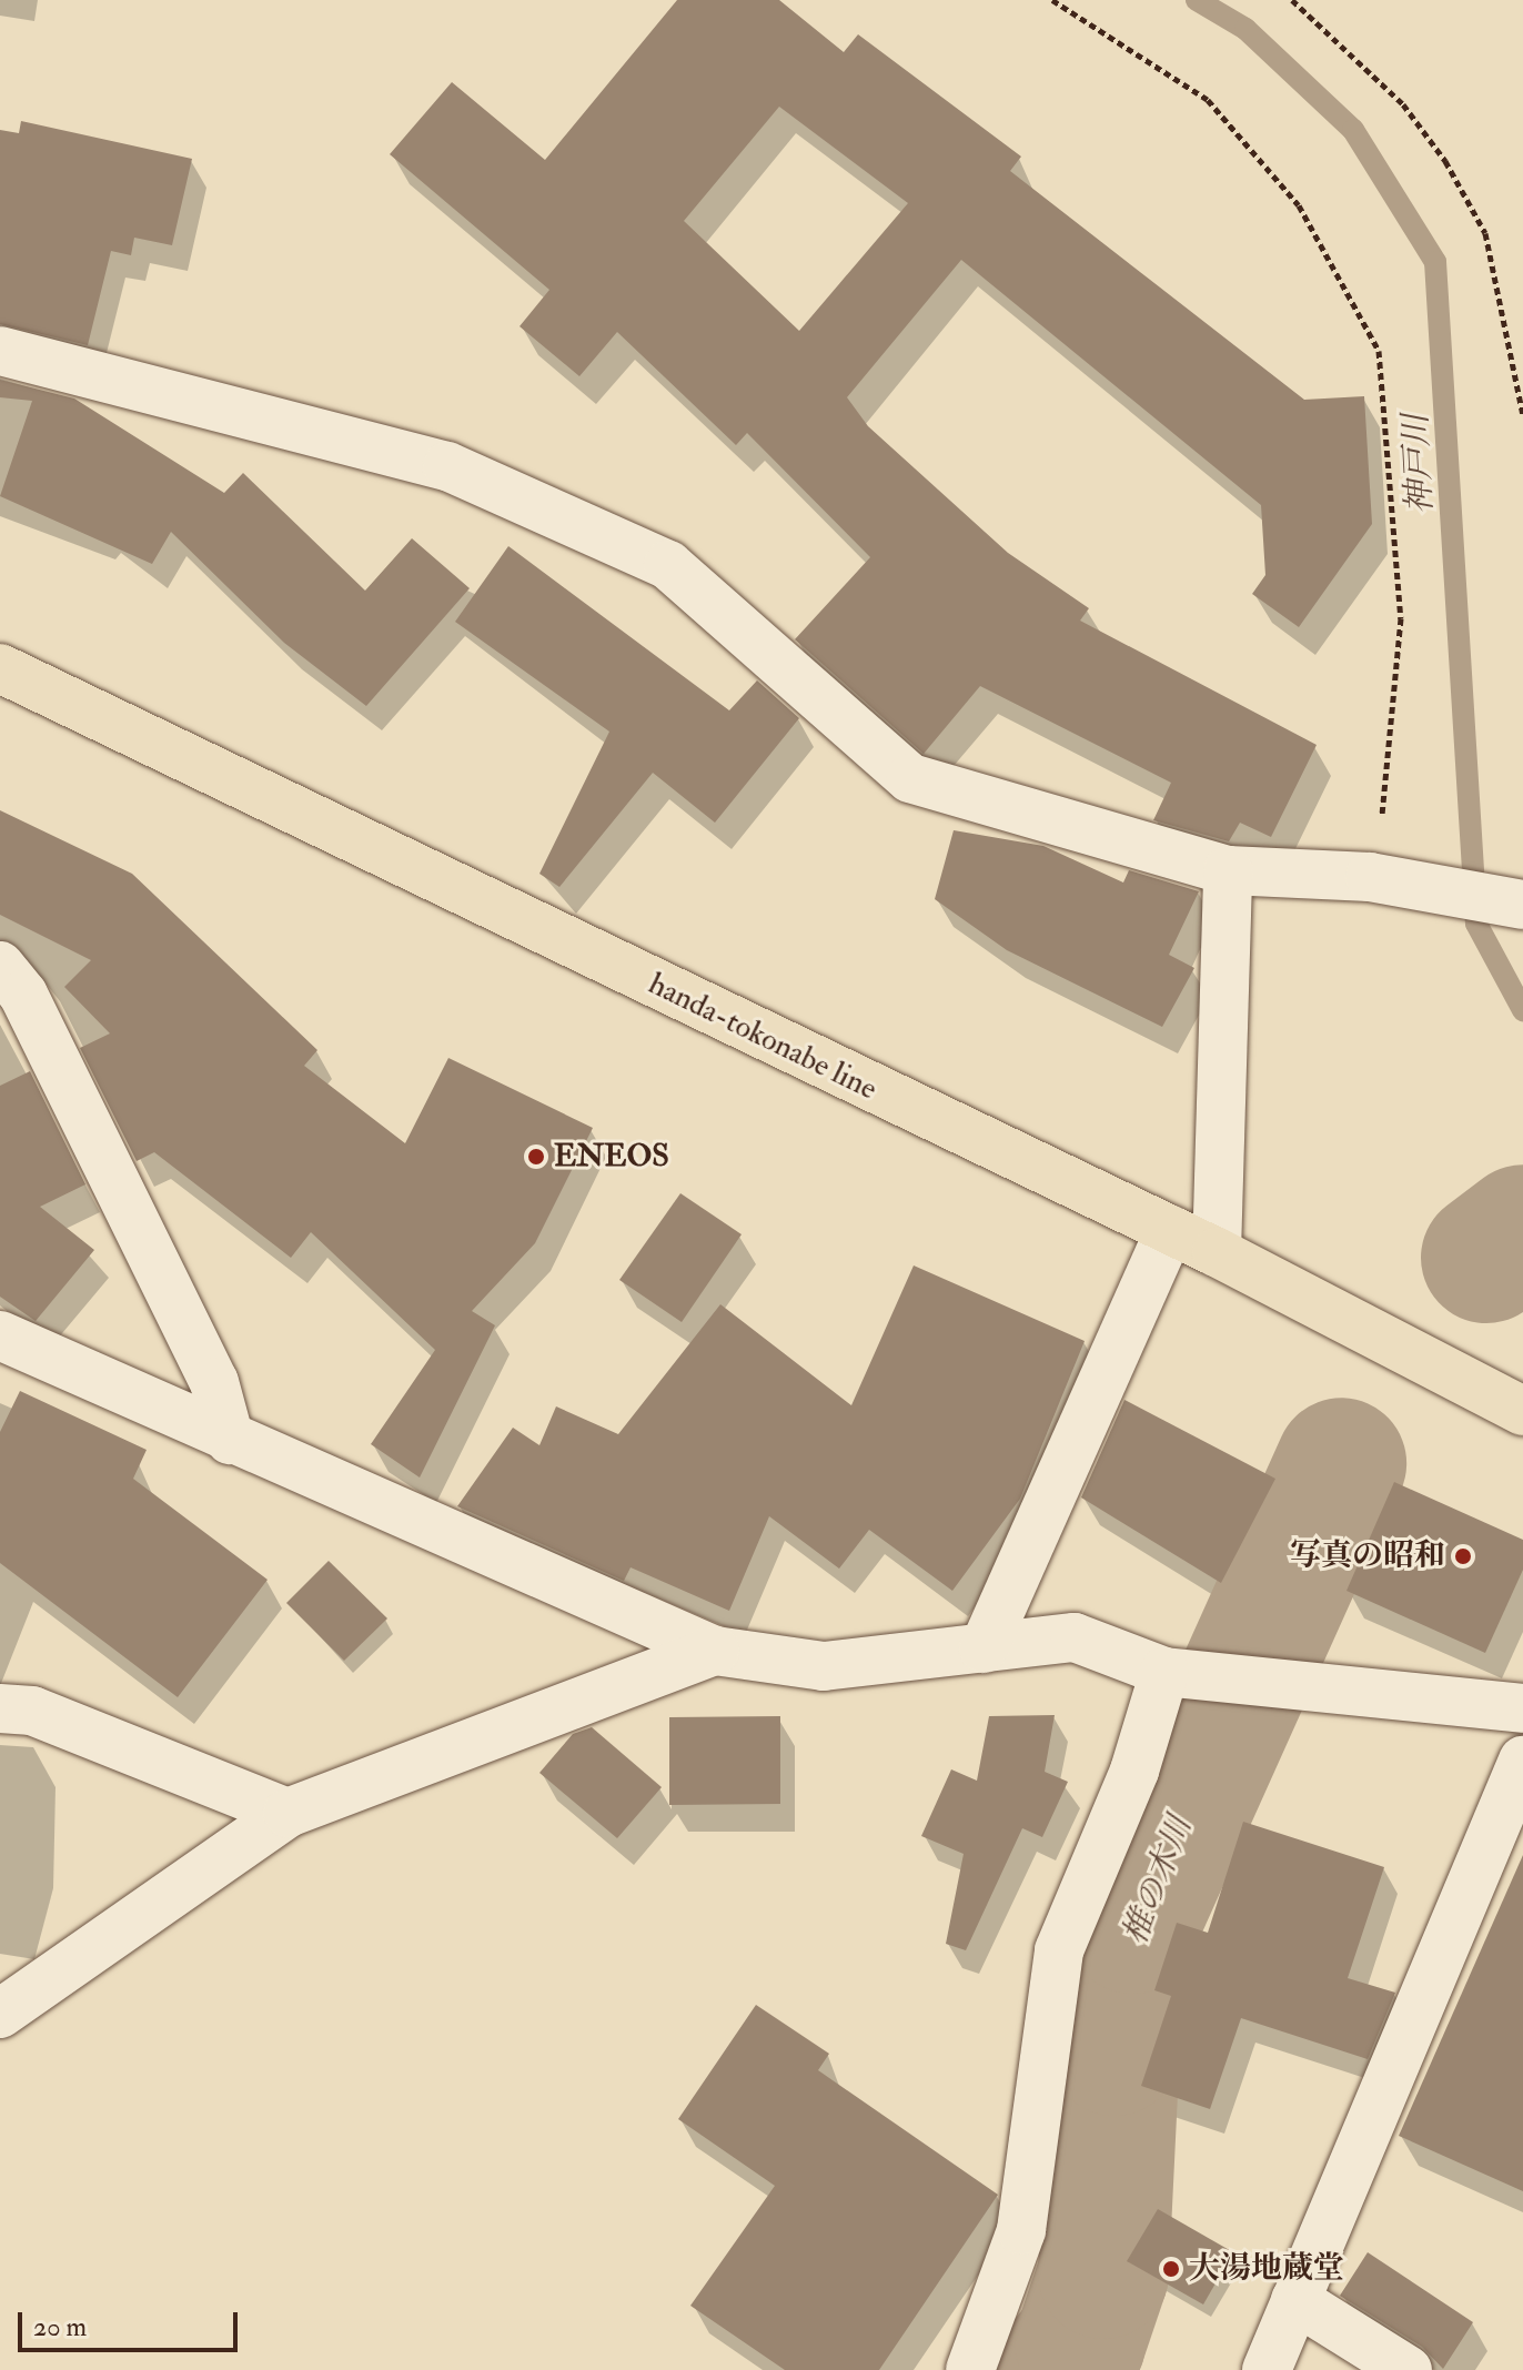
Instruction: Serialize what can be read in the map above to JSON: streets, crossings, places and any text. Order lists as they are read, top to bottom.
{
  "streets": {
    "main road": ["handa-tokonabe line"]
  },
  "water": ["神戸川", "椎の木川"],
  "places": ["ENEOS", "写真の昭和", "大湯地蔵堂"],
  "scale_bar": "20 m"
}
